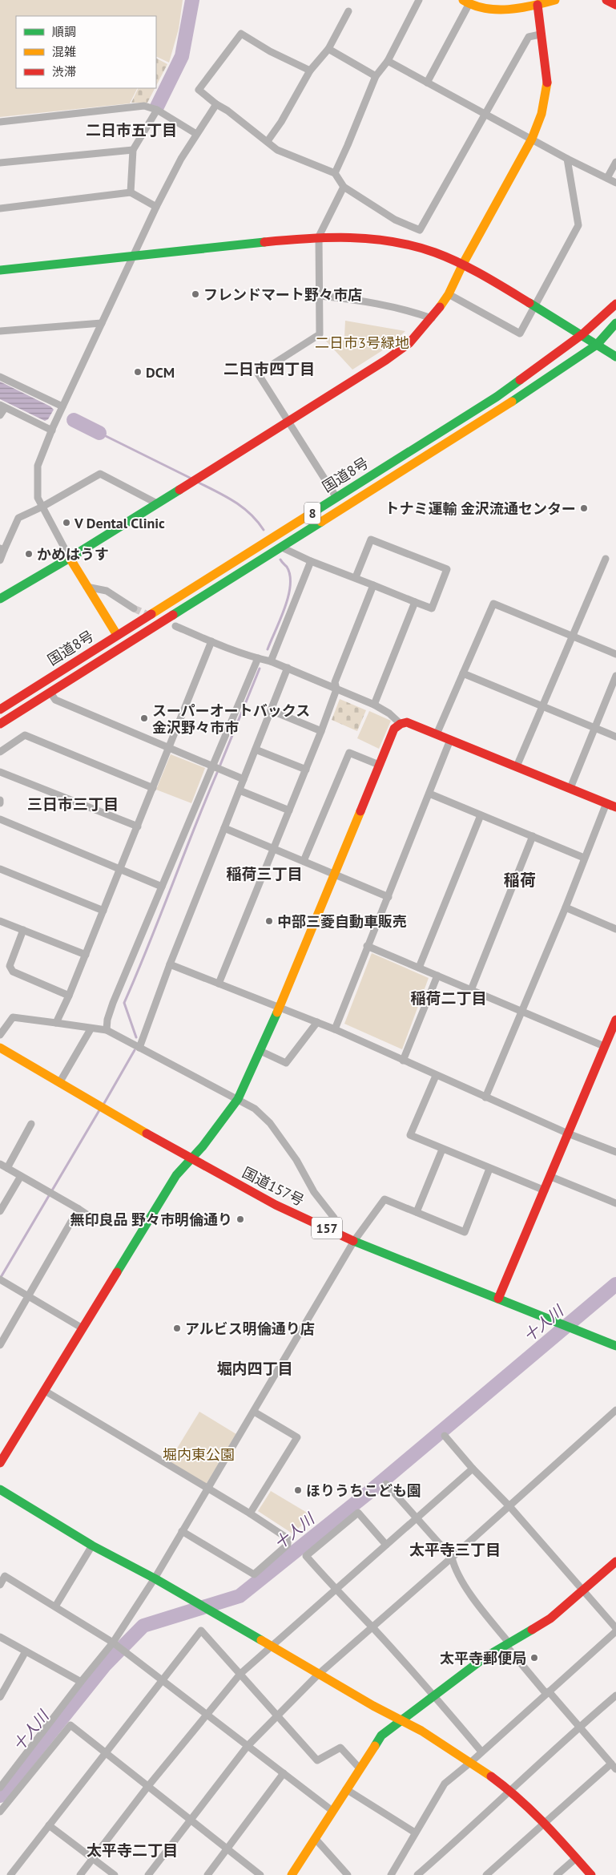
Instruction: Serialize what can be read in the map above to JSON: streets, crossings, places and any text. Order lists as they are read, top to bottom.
{
  "streets": {
    "main road": [
      "国道8号",
      "8",
      "国道157号",
      "157"
    ]
  },
  "districts": [
    "二日市五丁目",
    "二日市四丁目",
    "三日市三丁目",
    "稲荷三丁目",
    "稲荷",
    "稲荷二丁目",
    "堀内四丁目",
    "太平寺三丁目",
    "太平寺二丁目"
  ],
  "water": ["十人川"],
  "parks": ["二日市3号緑地", "堀内東公園"],
  "places": [
    "フレンドマート野々市店",
    "DCM",
    "トナミ運輸 金沢流通センター",
    "V Dental Clinic",
    "かめはうす",
    "スーパーオートバックス 金沢野々市市",
    "中部三菱自動車販売",
    "無印良品 野々市明倫通り",
    "アルビス明倫通り店",
    "ほりうちこども園",
    "太平寺郵便局"
  ],
  "legend": ["順調", "混雑", "渋滞"]
}
